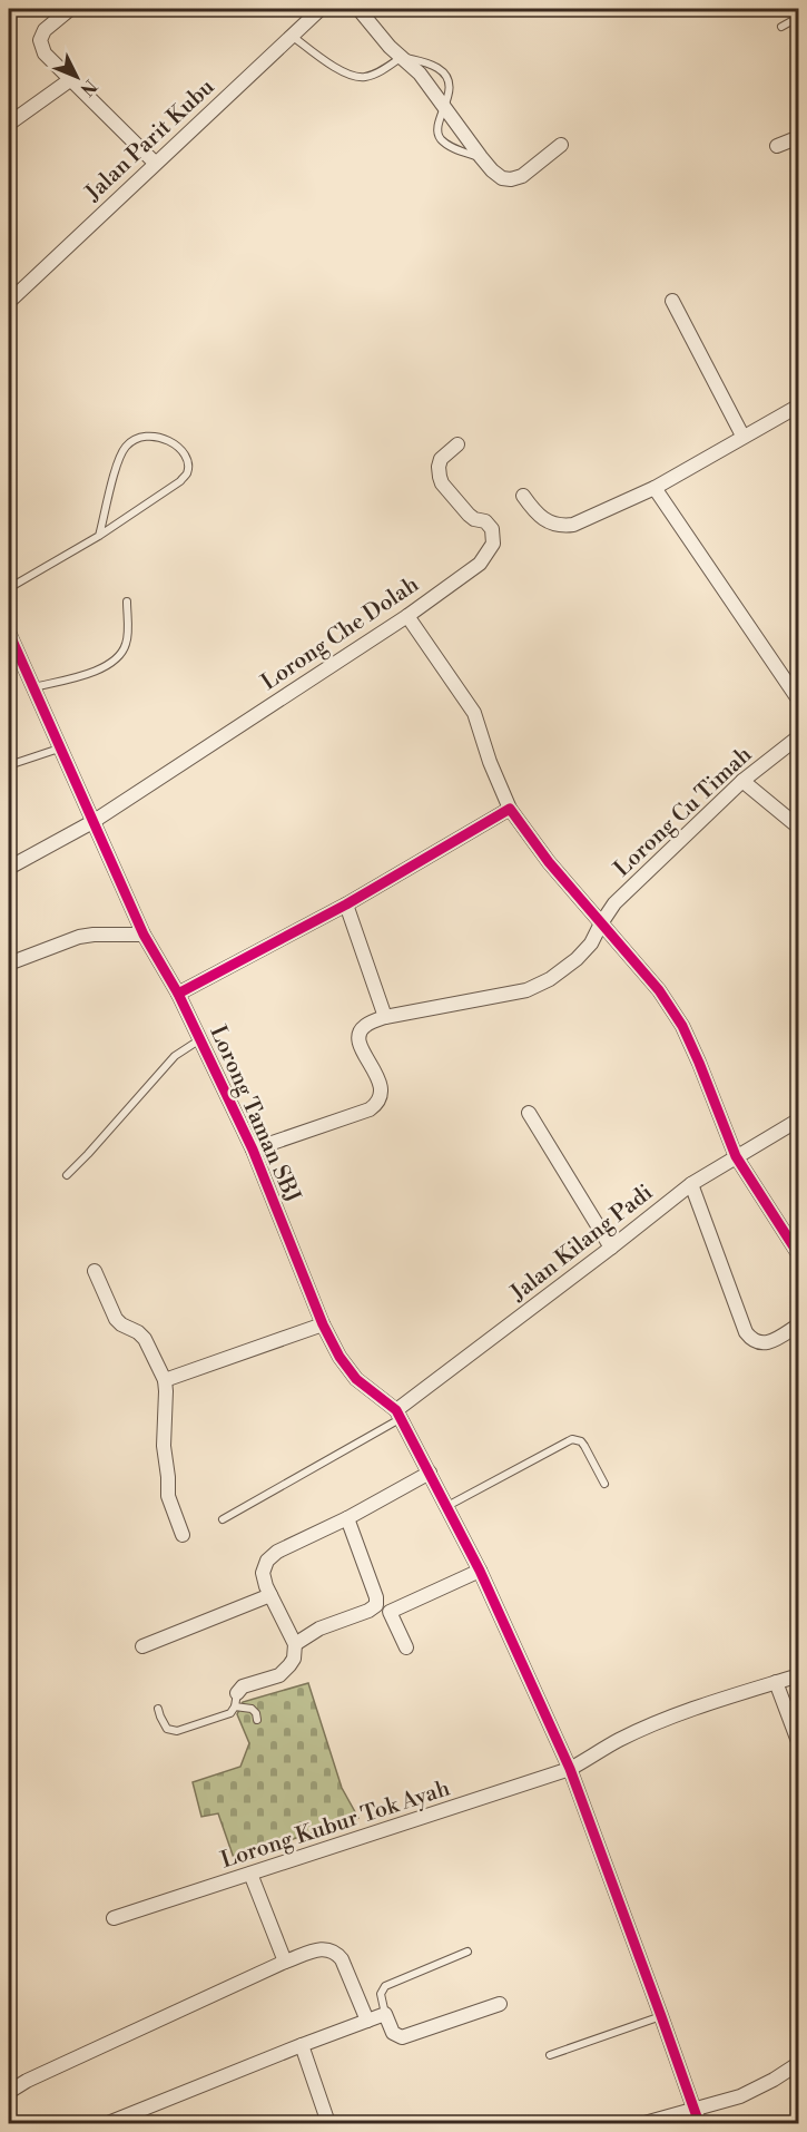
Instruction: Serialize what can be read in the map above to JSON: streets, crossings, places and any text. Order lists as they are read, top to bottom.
{
  "streets": {
    "street": [
      "Jalan Parit Kubu",
      "Lorong Che Dolah",
      "Lorong Cu Timah",
      "Lorong Taman SBJ",
      "Jalan Kilang Padi",
      "Lorong Kubur Tok Ayah"
    ]
  },
  "crossings": [
    ["Lorong Che Dolah", "Lorong Taman SBJ"],
    ["Lorong Taman SBJ", "Jalan Kilang Padi"]
  ],
  "north": "bottom right"
}
